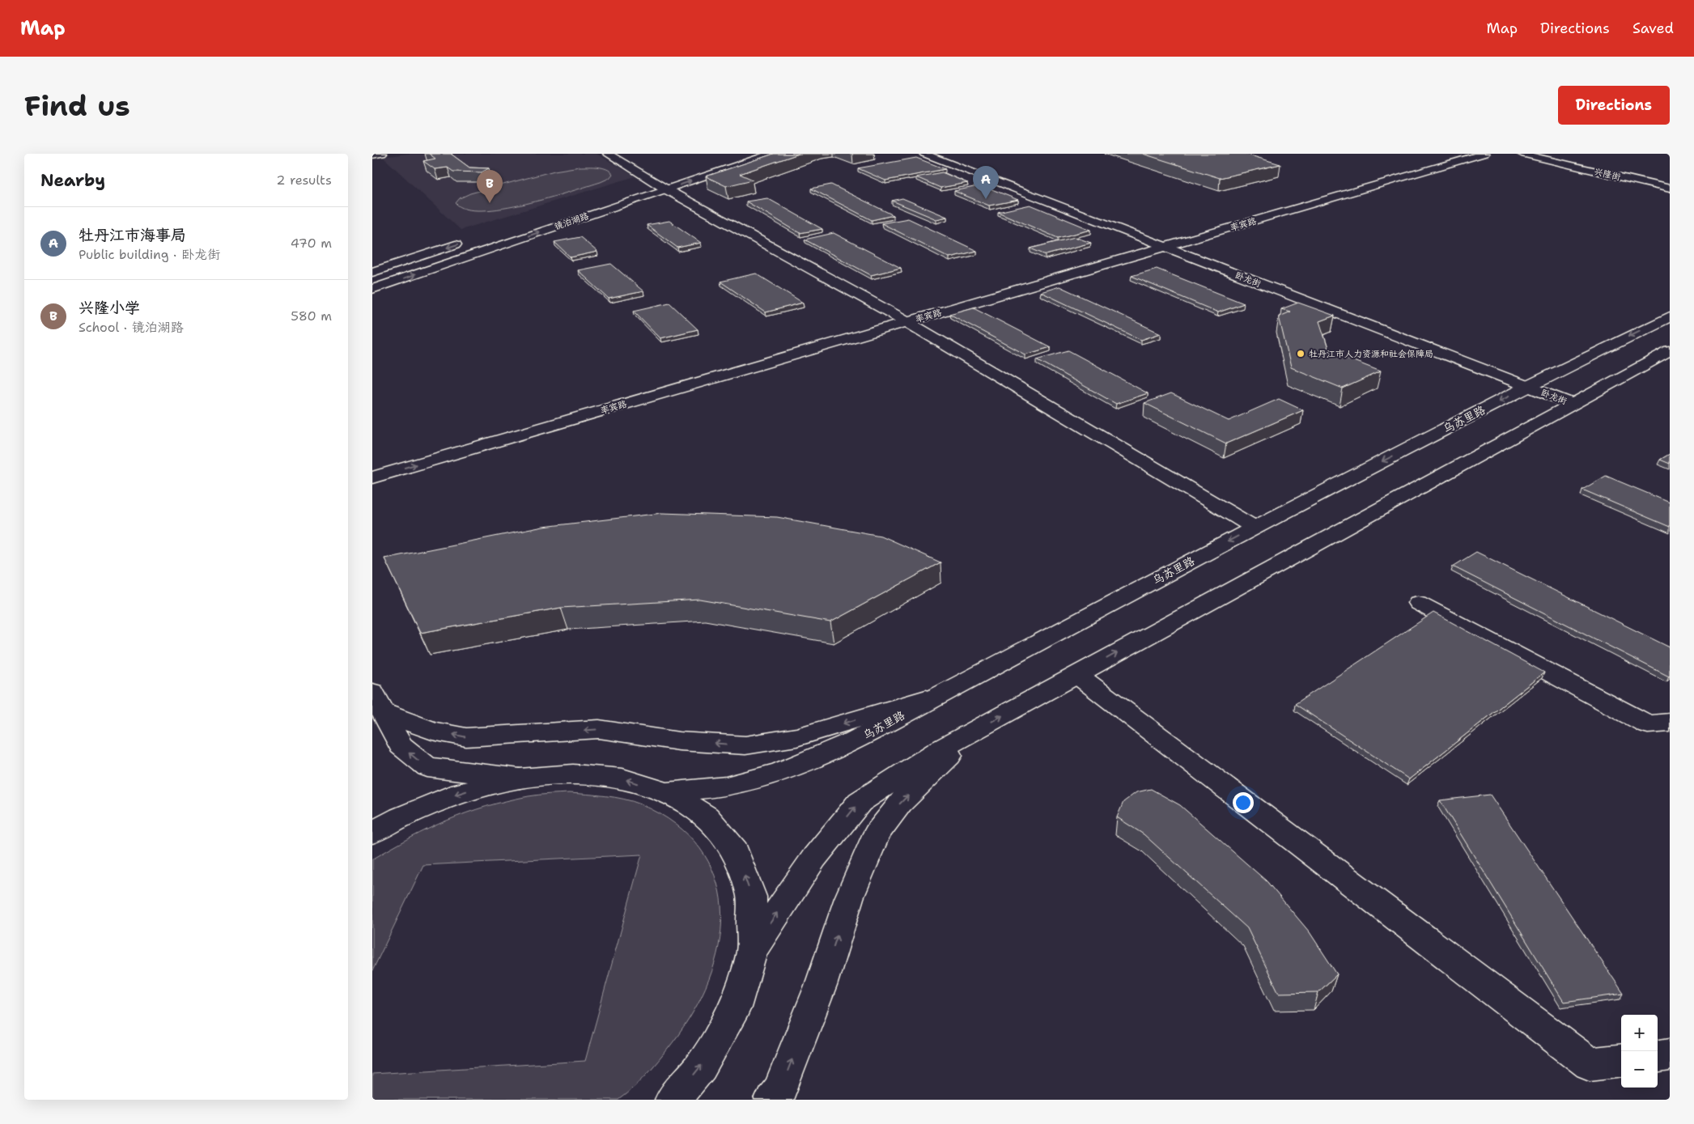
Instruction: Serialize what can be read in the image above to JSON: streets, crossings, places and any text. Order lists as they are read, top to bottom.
{
  "streets": {
    "main road": [
      "兴隆街",
      "镜泊湖路",
      "率宾路",
      "卧龙街",
      "乌苏里路"
    ]
  },
  "crossings": [
    ["率宾路", "卧龙街"],
    ["卧龙街", "乌苏里路"]
  ],
  "places": ["牡丹江市人力资源和社会保障局"],
  "page": {
    "header": "Map",
    "nav": ["Map", "Directions", "Saved"],
    "buttons": "Directions",
    "title": "Find us",
    "heading": ["Nearby", "2 results"],
    "pins": ["A", "B"],
    "list": [
      {
        "mark": "A",
        "name": "牡丹江市海事局",
        "note": "Public building · 卧龙街",
        "value": "470 m"
      },
      {
        "mark": "B",
        "name": "兴隆小学",
        "note": "School · 镜泊湖路",
        "value": "580 m"
      }
    ],
    "map_buttons": ["+", "−"]
  }
}
